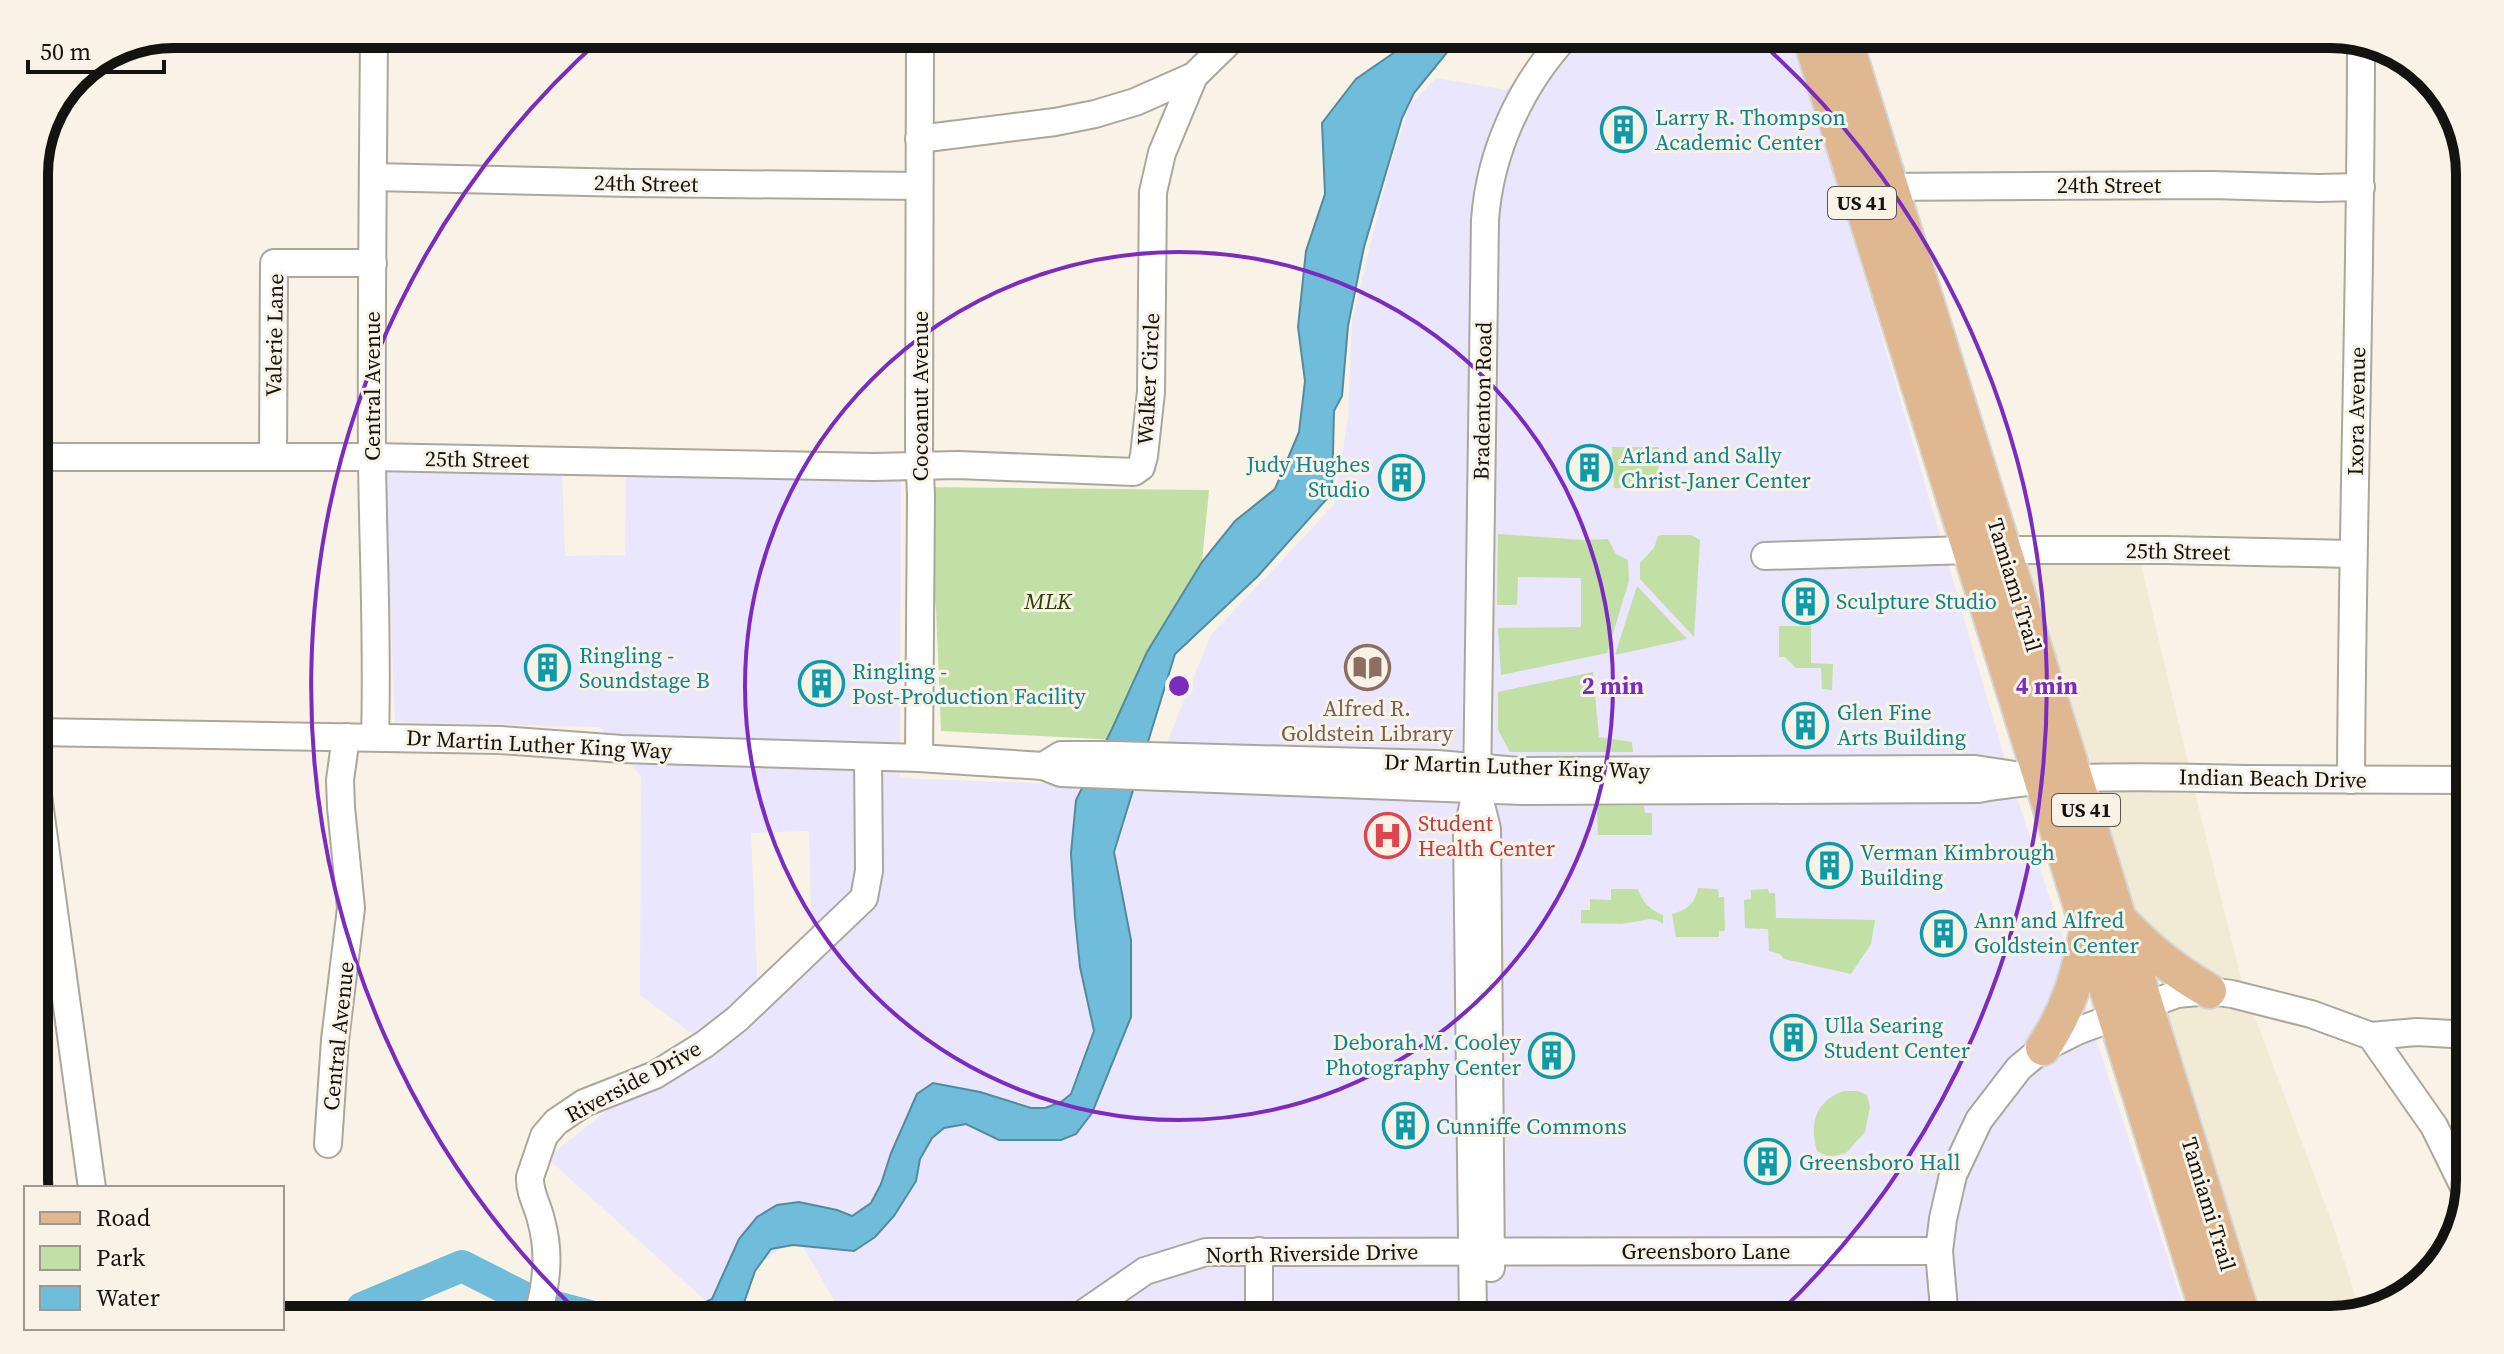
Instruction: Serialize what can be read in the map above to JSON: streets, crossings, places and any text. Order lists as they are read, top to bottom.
{
  "streets": {
    "main road": ["US 41", "Tamiami Trail"],
    "street": [
      "24th Street",
      "Valerie Lane",
      "Walker Circle",
      "Central Avenue",
      "Cocoanut Avenue",
      "Bradenton Road",
      "Ixora Avenue",
      "25th Street",
      "Dr Martin Luther King Way",
      "Indian Beach Drive",
      "Riverside Drive",
      "Greensboro Lane",
      "North Riverside Drive"
    ]
  },
  "crossings": [
    ["24th Street", "Central Avenue"],
    ["24th Street", "Cocoanut Avenue"],
    ["24th Street", "Ixora Avenue"],
    ["24th Street", "Tamiami Trail"],
    ["Valerie Lane", "Central Avenue"],
    ["Valerie Lane", "25th Street"],
    ["Walker Circle", "Cocoanut Avenue"],
    ["Walker Circle", "25th Street"],
    ["Central Avenue", "25th Street"],
    ["Central Avenue", "Dr Martin Luther King Way"],
    ["Cocoanut Avenue", "25th Street"],
    ["Cocoanut Avenue", "Dr Martin Luther King Way"],
    ["Bradenton Road", "Dr Martin Luther King Way"],
    ["Bradenton Road", "Greensboro Lane"],
    ["Bradenton Road", "North Riverside Drive"],
    ["Ixora Avenue", "25th Street"],
    ["Ixora Avenue", "Indian Beach Drive"],
    ["25th Street", "Tamiami Trail"],
    ["Tamiami Trail", "Dr Martin Luther King Way"],
    ["Tamiami Trail", "Indian Beach Drive"],
    ["Dr Martin Luther King Way", "Indian Beach Drive"],
    ["Dr Martin Luther King Way", "Riverside Drive"],
    ["Greensboro Lane", "North Riverside Drive"]
  ],
  "parks": ["MLK"],
  "places": {
    "building": [
      "Larry R. Thompson Academic Center",
      "Arland and Sally Christ-Janer Center",
      "Judy Hughes Studio",
      "Sculpture Studio",
      "Ringling - Soundstage B",
      "Ringling - Post-Production Facility",
      "Glen Fine Arts Building",
      "Verman Kimbrough Building",
      "Ann and Alfred Goldstein Center",
      "Ulla Searing Student Center",
      "Deborah M. Cooley Photography Center",
      "Cunniffe Commons",
      "Greensboro Hall"
    ],
    "library": ["Alfred R. Goldstein Library"],
    "hospital": ["Student Health Center"]
  },
  "legend": ["Road", "Park", "Water"],
  "scale_bar": "50 m",
  "rings": ["2 min", "4 min"]
}
